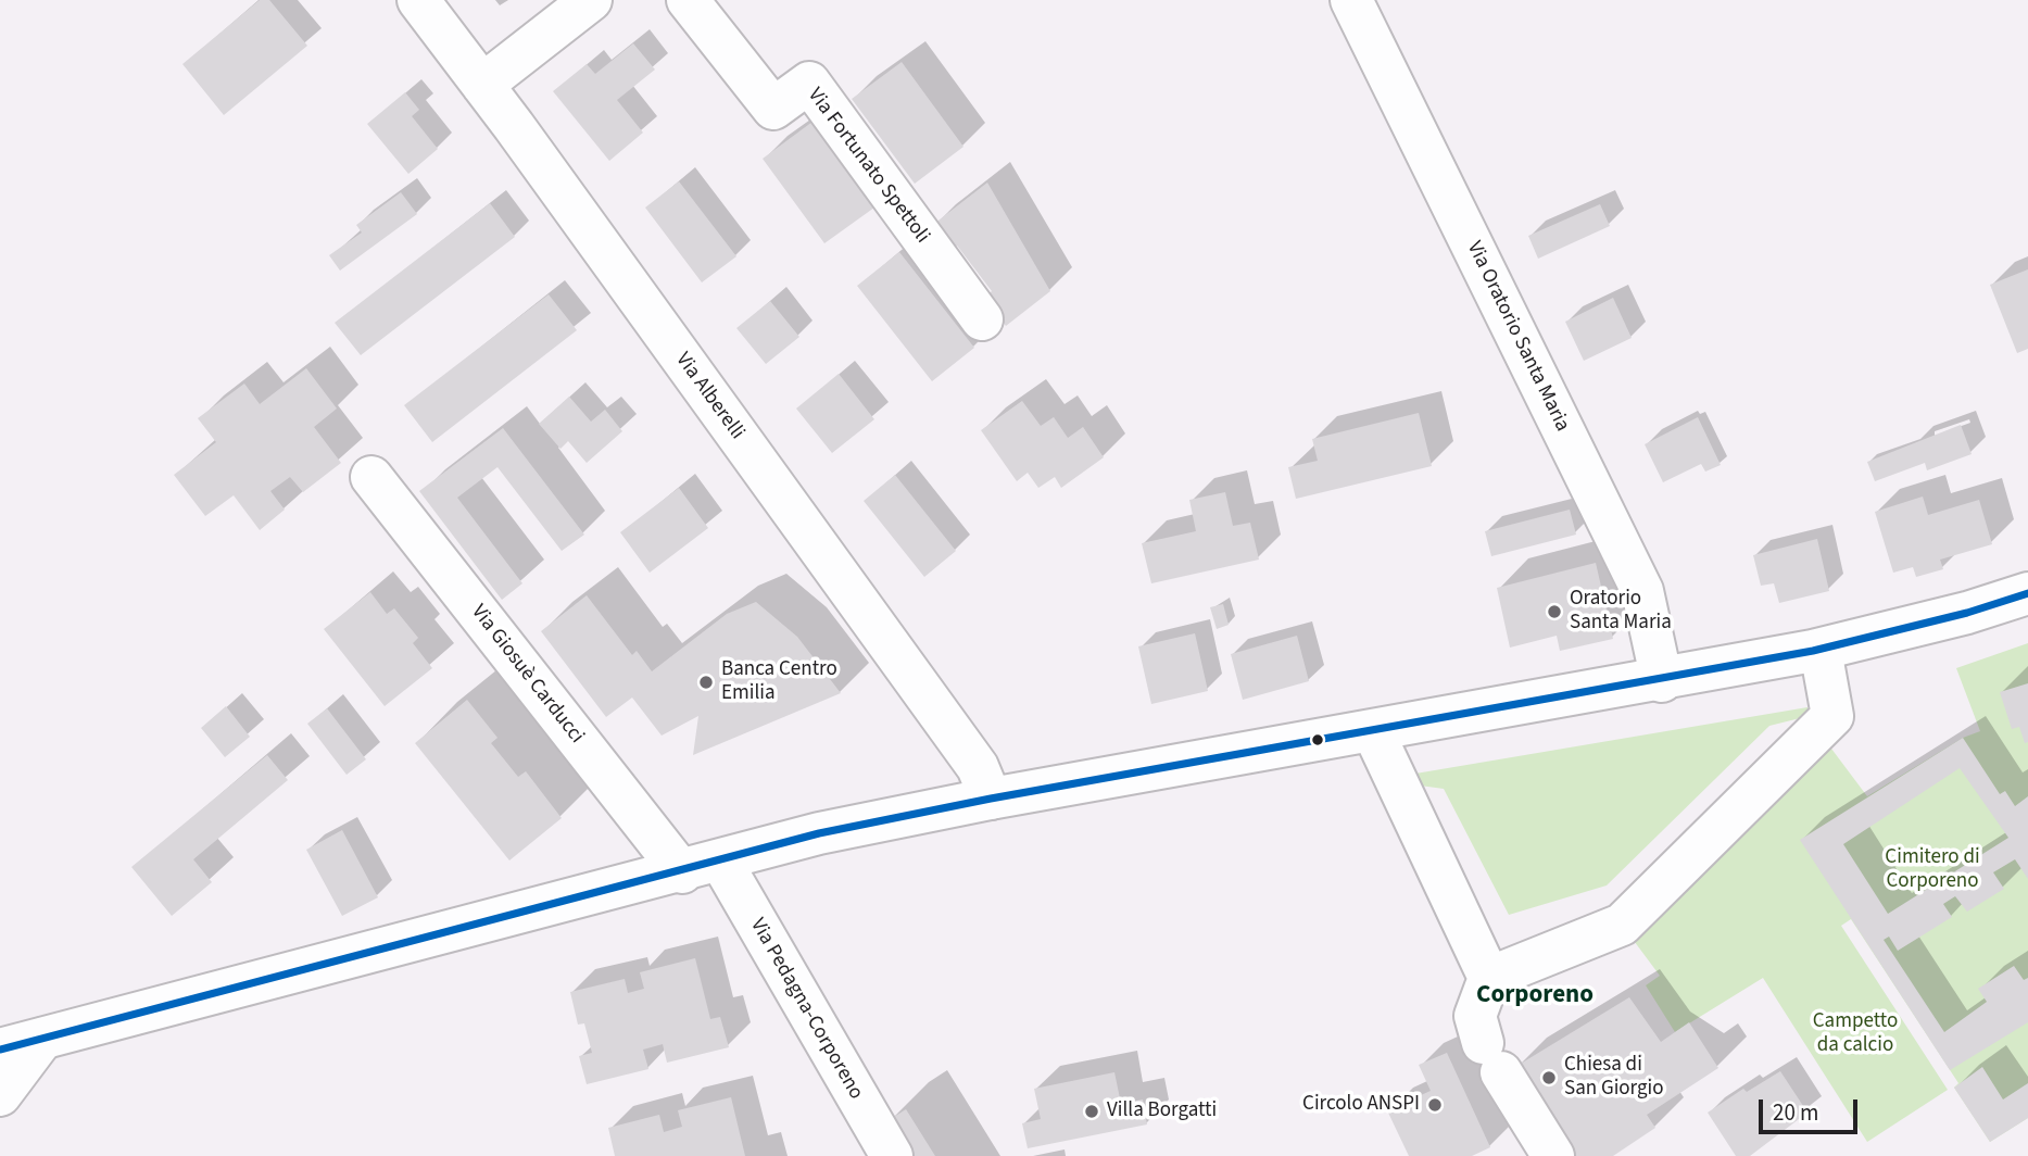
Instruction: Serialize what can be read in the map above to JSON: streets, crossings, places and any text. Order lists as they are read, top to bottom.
{
  "streets": {
    "street": [
      "Via Fortunato Spettoli",
      "Via Oratorio Santa Maria",
      "Via Alberelli",
      "Via Giosuè Carducci",
      "Via Pedagna-Corporeno"
    ]
  },
  "crossings": [
    ["Via Giosuè Carducci", "Via Pedagna-Corporeno"]
  ],
  "districts": ["Corporeno"],
  "parks": ["Cimitero di Corporeno", "Campetto da calcio"],
  "places": [
    "Oratorio Santa Maria",
    "Banca Centro Emilia",
    "Chiesa di San Giorgio",
    "Circolo ANSPI",
    "Villa Borgatti"
  ],
  "scale_bar": "20 m"
}
